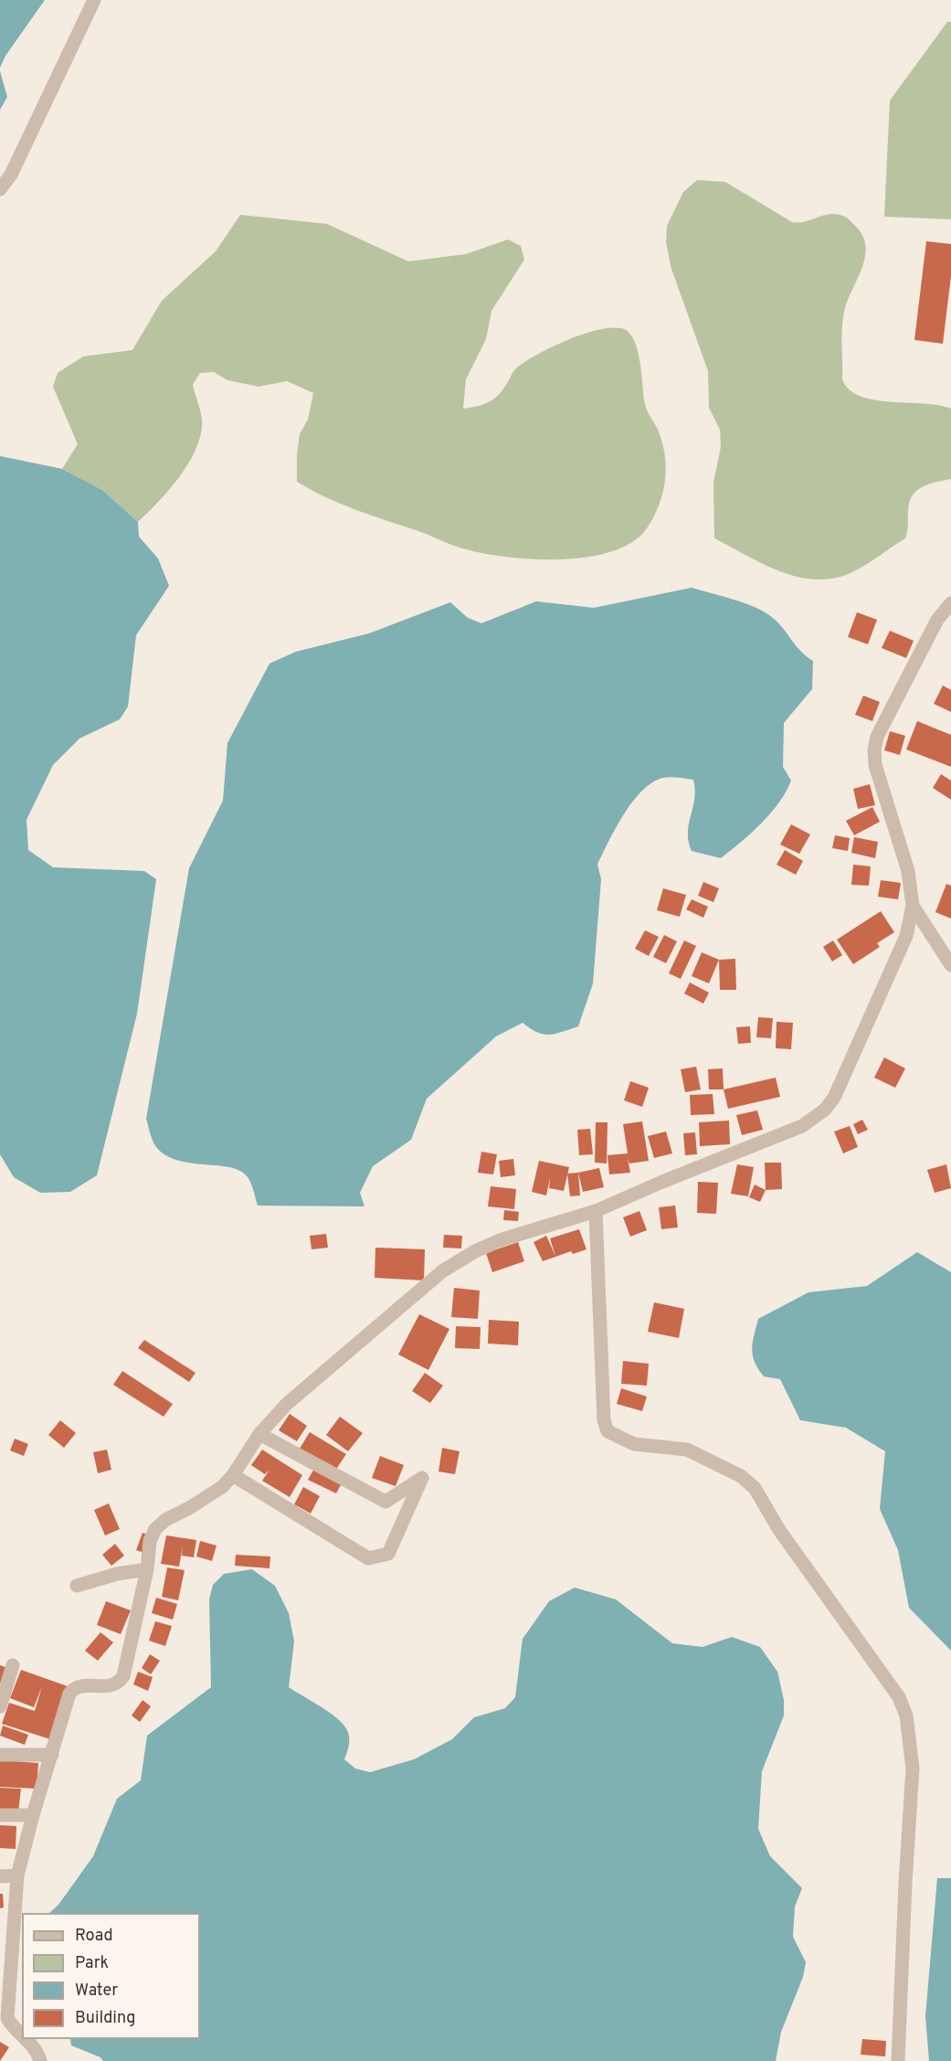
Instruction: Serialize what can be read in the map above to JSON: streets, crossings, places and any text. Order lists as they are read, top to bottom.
{
  "legend": [
    "Road",
    "Park",
    "Water",
    "Building"
  ]
}
